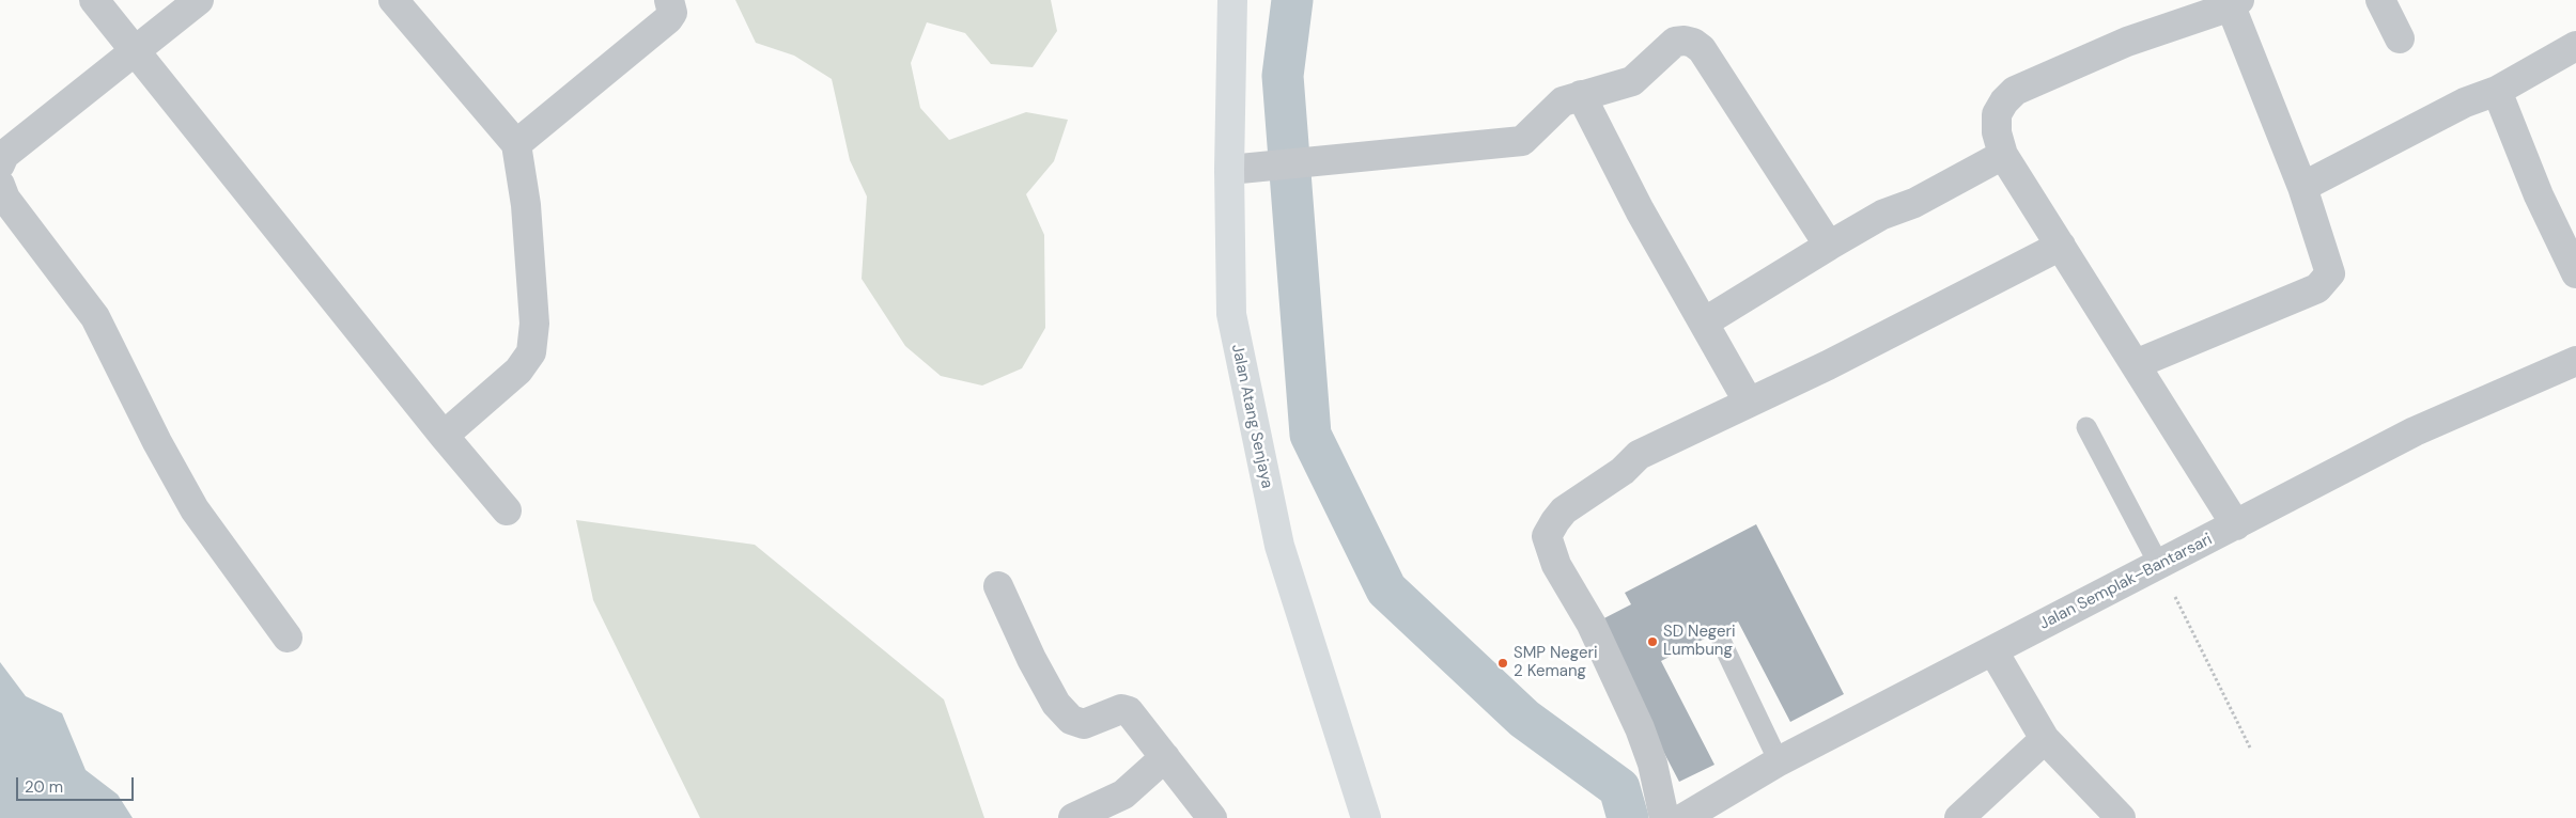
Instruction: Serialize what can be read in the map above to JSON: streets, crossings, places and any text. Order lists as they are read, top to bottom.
{
  "streets": {
    "main road": ["Jalan Atang Senjaya"],
    "street": ["Jalan Semplak–Bantarsari"]
  },
  "places": ["SD Negeri Lumbung", "SMP Negeri 2 Kemang"],
  "scale_bar": "20 m"
}
